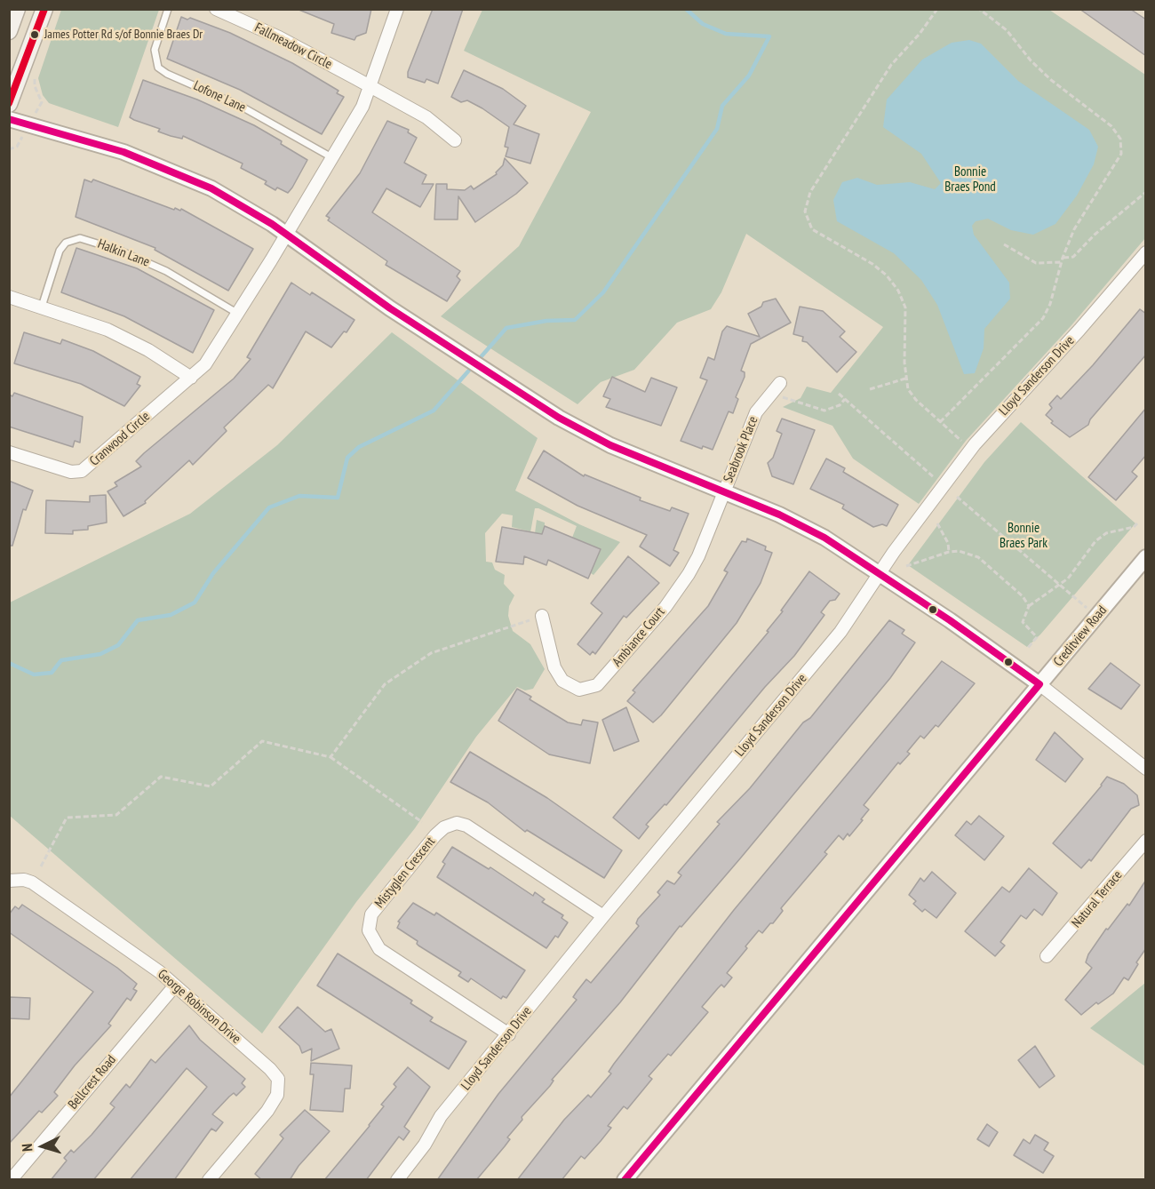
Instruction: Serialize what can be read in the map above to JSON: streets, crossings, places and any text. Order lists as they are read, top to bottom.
{
  "streets": {
    "street": [
      "Fallmeadow Circle",
      "Lloyd Sanderson Drive",
      "Cranwood Circle",
      "Seabrook Place",
      "Creditview Road",
      "Ambiance Court",
      "Mistyglen Crescent",
      "Natural Terrace",
      "George Robinson Drive",
      "Bellcrest Road"
    ],
    "lane": ["Lofone Lane", "Halkin Lane"]
  },
  "crossings": [
    ["Halkin Lane", "Cranwood Circle"],
    ["Lloyd Sanderson Drive", "Mistyglen Crescent"],
    ["Seabrook Place", "Ambiance Court"],
    ["George Robinson Drive", "Bellcrest Road"]
  ],
  "parks": ["Bonnie Braes Pond", "Bonnie Braes Park"],
  "places": ["James Potter Rd s/of Bonnie Braes Dr"],
  "north": "left"
}
